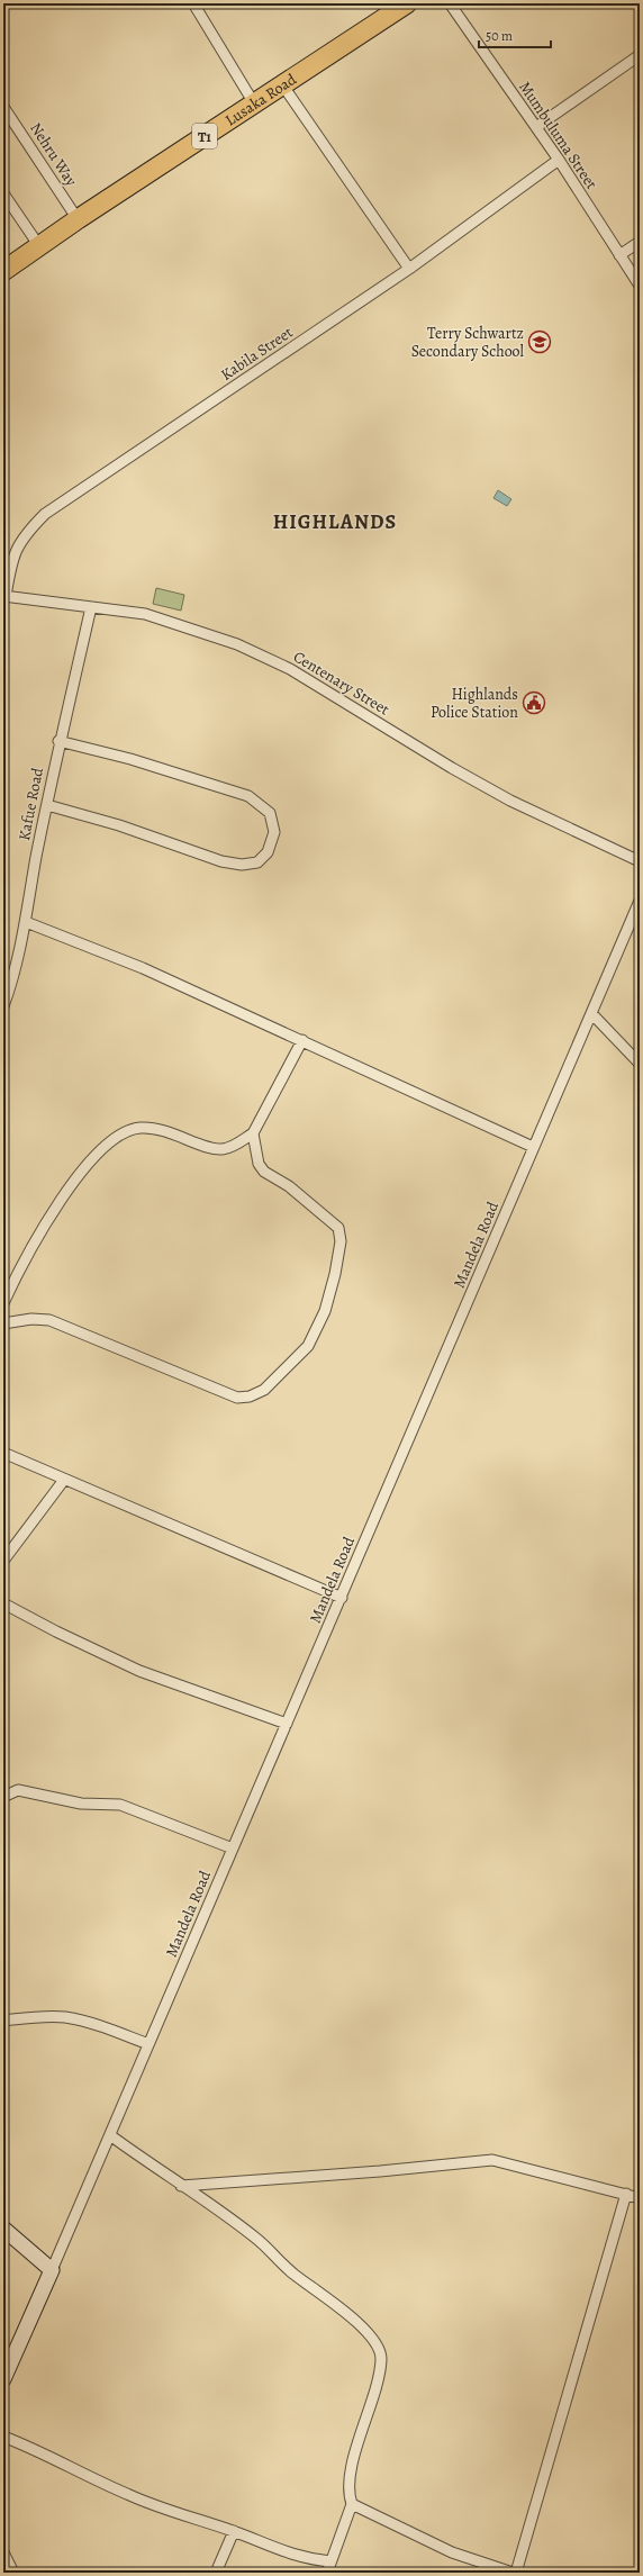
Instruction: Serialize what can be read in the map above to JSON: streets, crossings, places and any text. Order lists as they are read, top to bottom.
{
  "streets": {
    "highway": ["Lusaka Road", "T1"],
    "street": [
      "Mumbuluma Street",
      "Nehru Way",
      "Kabila Street",
      "Centenary Street",
      "Kafue Road",
      "Mandela Road"
    ]
  },
  "crossings": [
    ["Lusaka Road", "Nehru Way"],
    ["Mumbuluma Street", "Kabila Street"],
    ["Kabila Street", "Centenary Street"],
    ["Centenary Street", "Kafue Road"]
  ],
  "districts": ["HIGHLANDS"],
  "places": {
    "school or university": ["Terry Schwartz Secondary School"],
    "public building": ["Highlands Police Station"]
  },
  "scale_bar": "50 m"
}
